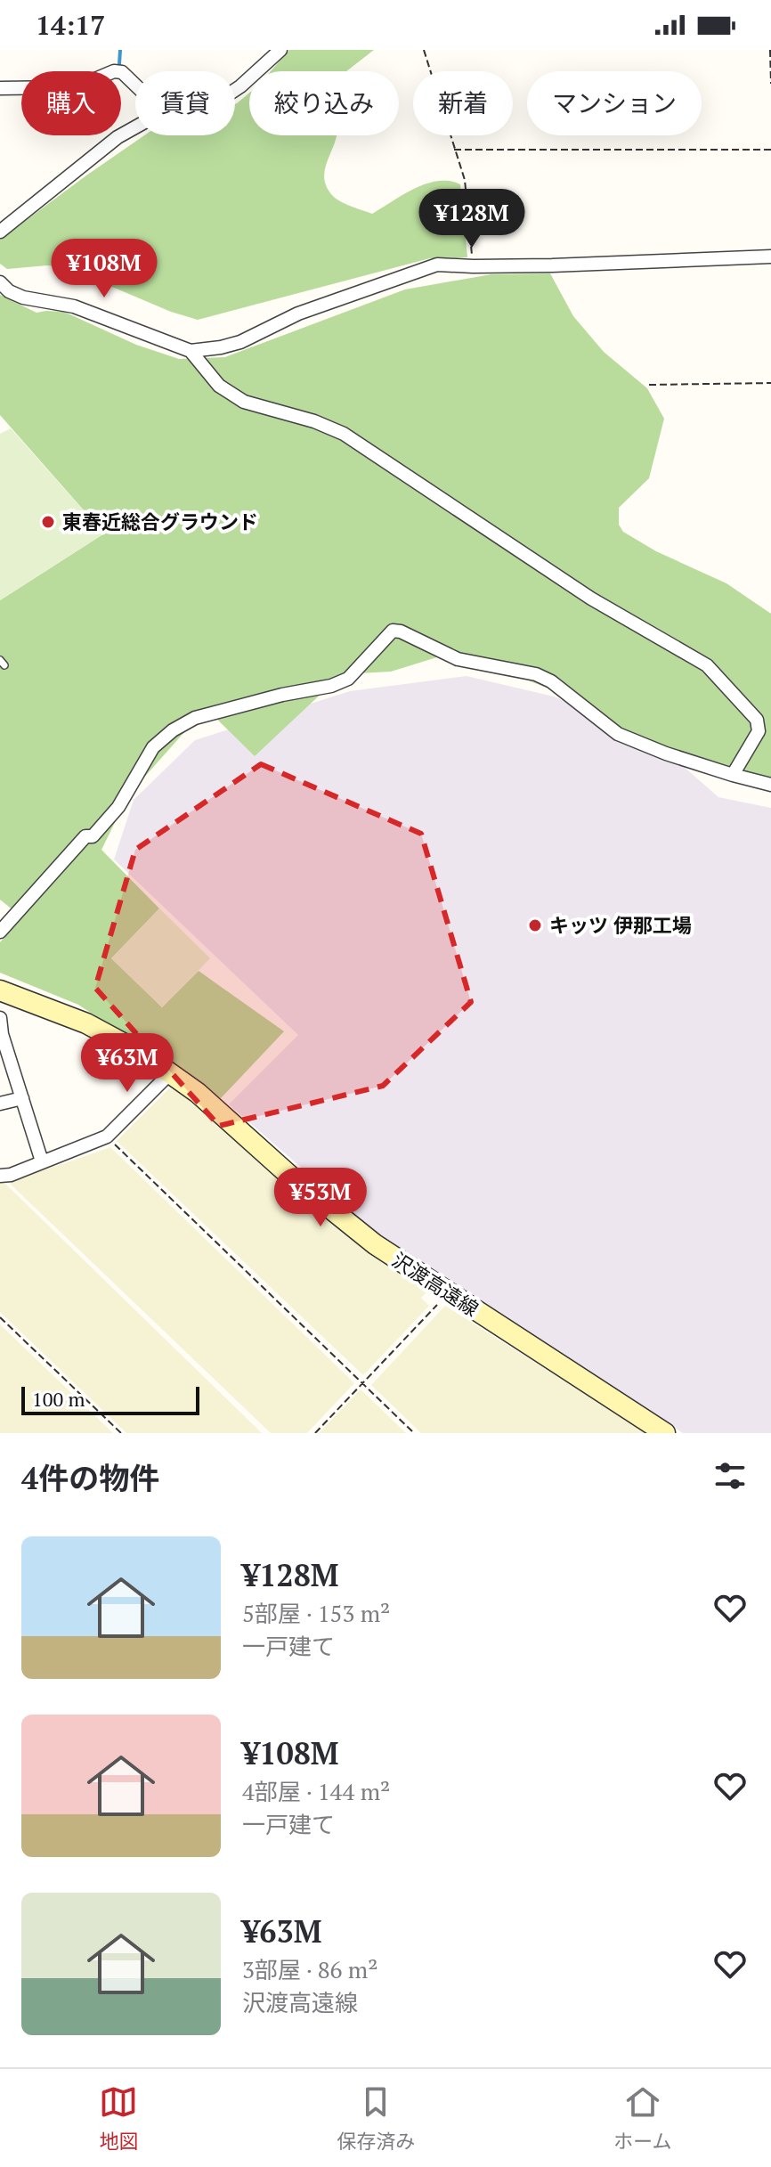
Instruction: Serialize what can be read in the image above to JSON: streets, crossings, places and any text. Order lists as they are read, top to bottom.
{
  "streets": {
    "main road": ["沢渡高遠線"]
  },
  "places": ["東春近総合グラウンド", "キッツ 伊那工場"],
  "scale_bar": "100 m",
  "page": {
    "status": "14:17",
    "chip": [
      "購入",
      "賃貸",
      "絞り込み",
      "新着",
      "マンション"
    ],
    "price": [
      "¥128M",
      "¥108M",
      "¥63M",
      "¥53M"
    ],
    "scale": "100 m",
    "heading": "4件の物件",
    "list": [
      {
        "name": "¥128M",
        "note": "5部屋 · 153 m² · 一戸建て"
      },
      {
        "name": "¥108M",
        "note": "4部屋 · 144 m² · 一戸建て"
      },
      {
        "name": "¥63M",
        "note": "3部屋 · 86 m² · 沢渡高遠線"
      }
    ],
    "tabs": ["地図", "保存済み", "ホーム"]
  }
}
